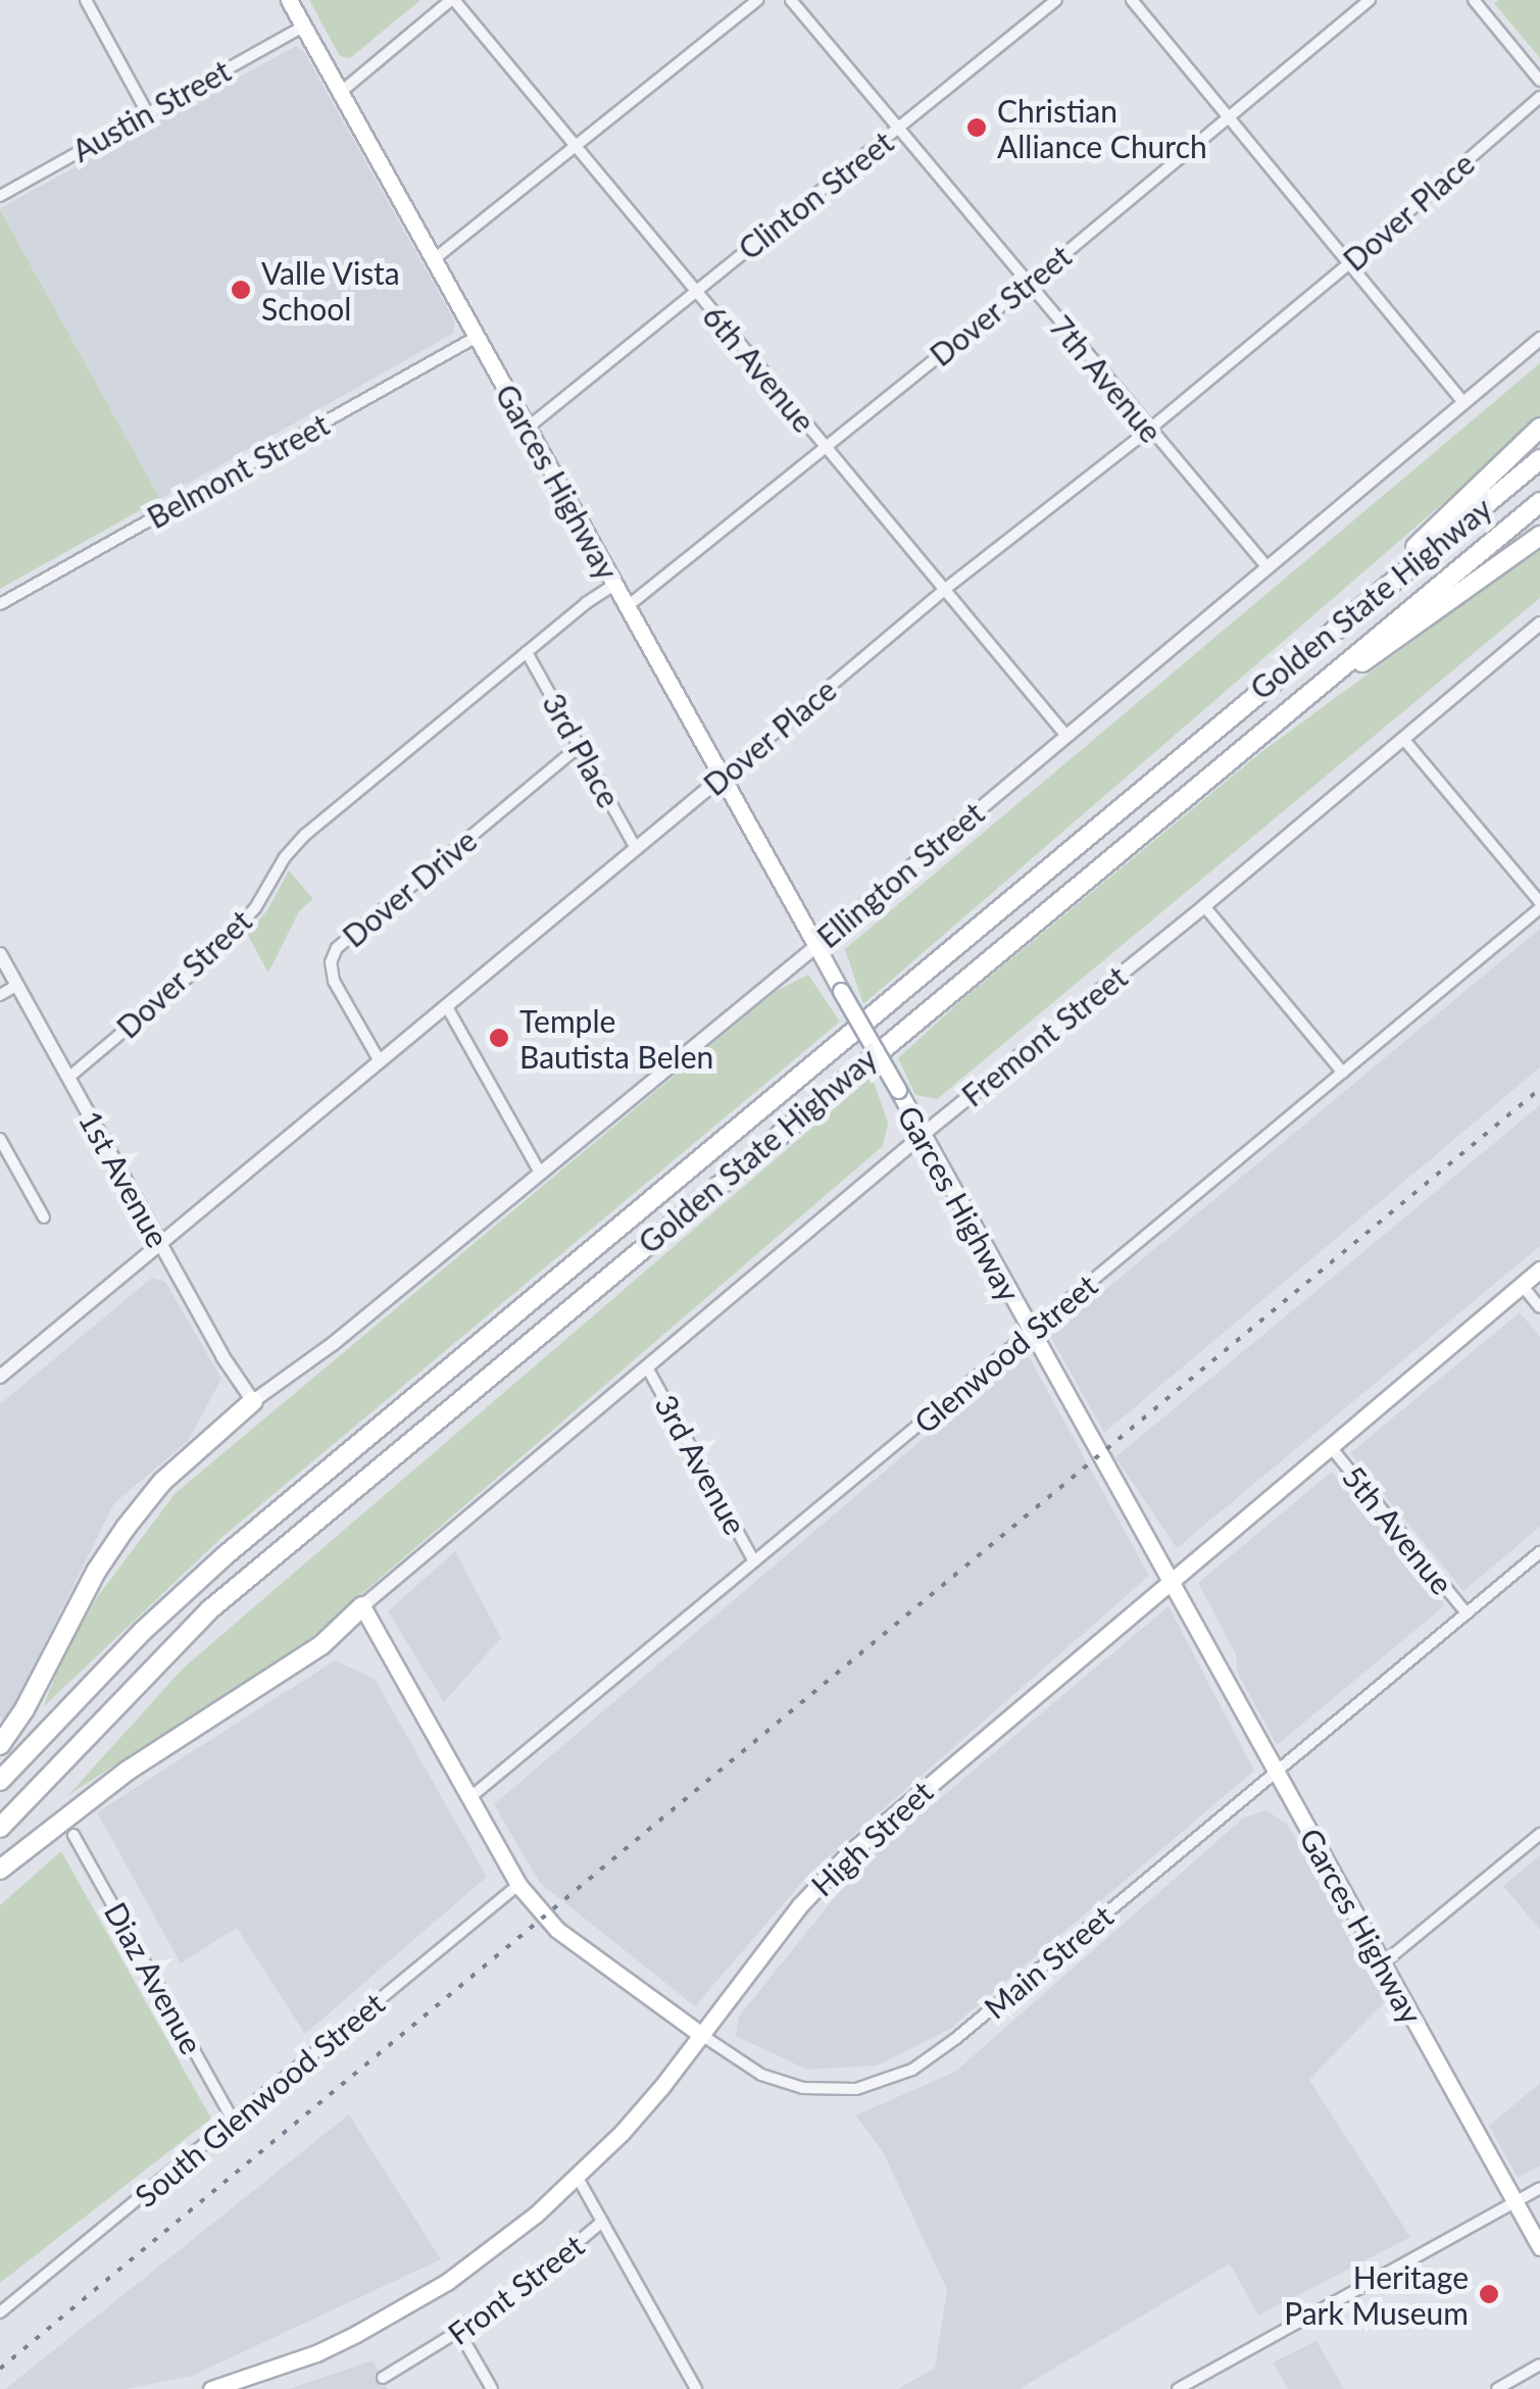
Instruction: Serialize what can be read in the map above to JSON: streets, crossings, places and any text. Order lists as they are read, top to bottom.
{
  "streets": {
    "highway": ["Golden State Highway"],
    "main road": ["Garces Highway", "High Street", "Main Street"],
    "street": [
      "Austin Street",
      "Clinton Street",
      "Dover Place",
      "Dover Street",
      "6th Avenue",
      "7th Avenue",
      "Belmont Street",
      "3rd Place",
      "Ellington Street",
      "Dover Drive",
      "Fremont Street",
      "1st Avenue",
      "Glenwood Street",
      "3rd Avenue",
      "5th Avenue",
      "Diaz Avenue",
      "South Glenwood Street",
      "Front Street"
    ]
  },
  "crossings": [
    ["Austin Street", "Garces Highway"],
    ["Clinton Street", "6th Avenue"],
    ["Clinton Street", "7th Avenue"],
    ["Clinton Street", "Garces Highway"],
    ["Dover Place", "6th Avenue"],
    ["Dover Place", "7th Avenue"],
    ["Dover Place", "Garces Highway"],
    ["Dover Place", "3rd Place"],
    ["Dover Place", "Dover Drive"],
    ["Dover Place", "1st Avenue"],
    ["Dover Street", "6th Avenue"],
    ["Dover Street", "7th Avenue"],
    ["Dover Street", "Garces Highway"],
    ["Dover Street", "3rd Place"],
    ["Dover Street", "1st Avenue"],
    ["6th Avenue", "Ellington Street"],
    ["7th Avenue", "Ellington Street"],
    ["Belmont Street", "Garces Highway"],
    ["Garces Highway", "Ellington Street"],
    ["Garces Highway", "Fremont Street"],
    ["Garces Highway", "Glenwood Street"],
    ["Garces Highway", "High Street"],
    ["Garces Highway", "Main Street"],
    ["3rd Place", "Dover Drive"],
    ["Ellington Street", "1st Avenue"],
    ["Fremont Street", "3rd Avenue"],
    ["Glenwood Street", "3rd Avenue"],
    ["5th Avenue", "High Street"],
    ["5th Avenue", "Main Street"],
    ["High Street", "Main Street"],
    ["High Street", "Front Street"],
    ["Main Street", "South Glenwood Street"],
    ["Diaz Avenue", "South Glenwood Street"]
  ],
  "places": [
    "Christian Alliance Church",
    "Valle Vista School",
    "Temple Bautista Belen",
    "Heritage Park Museum"
  ]
}
